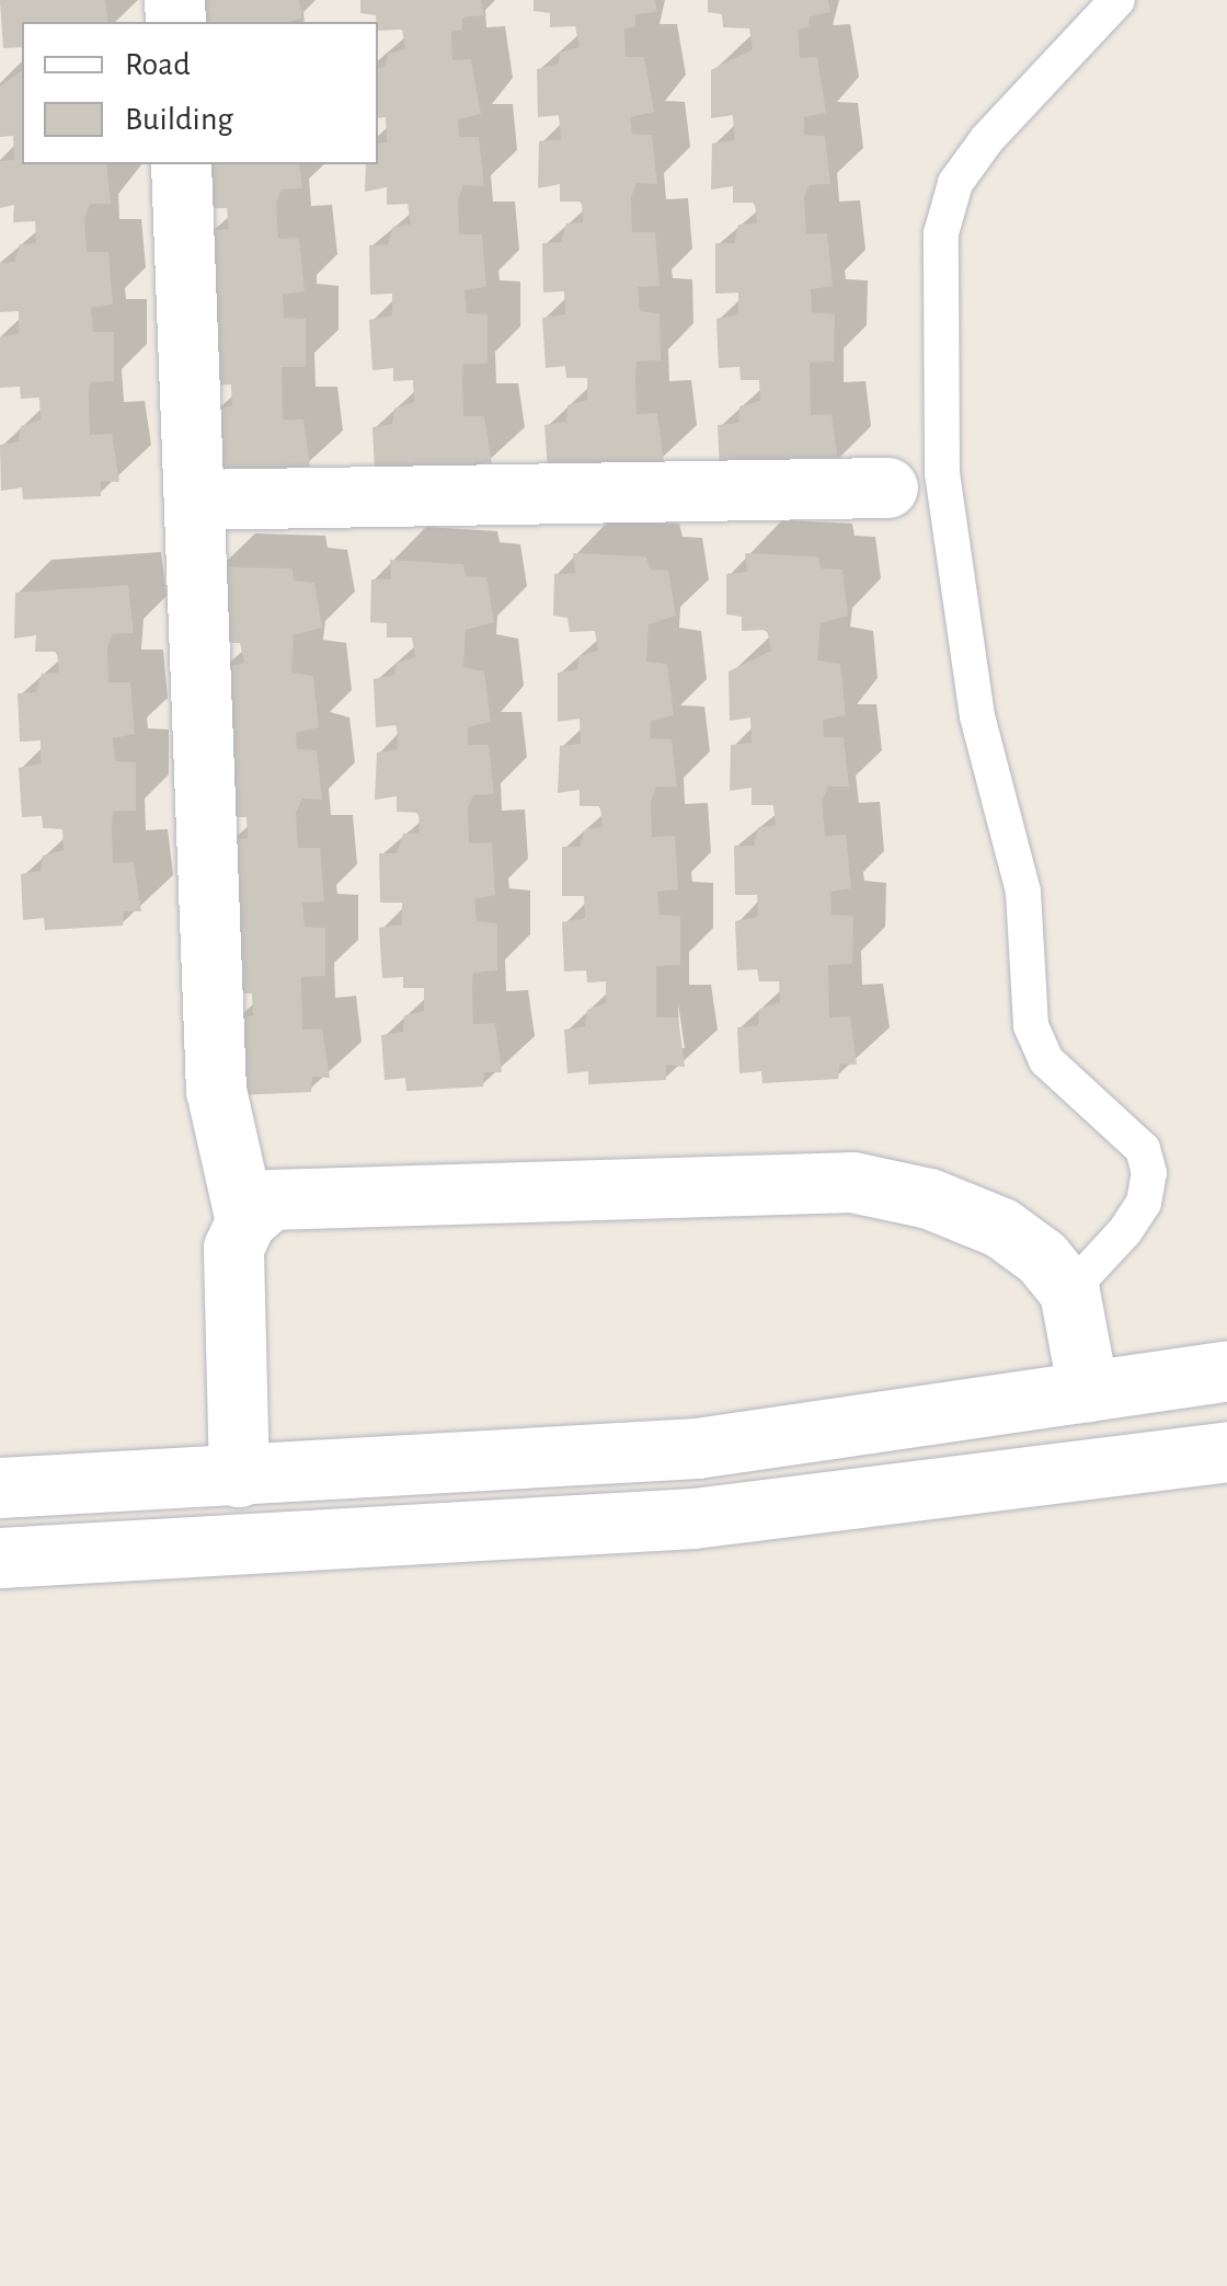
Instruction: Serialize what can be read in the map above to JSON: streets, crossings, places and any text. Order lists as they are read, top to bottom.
{
  "legend": ["Road", "Building"]
}
